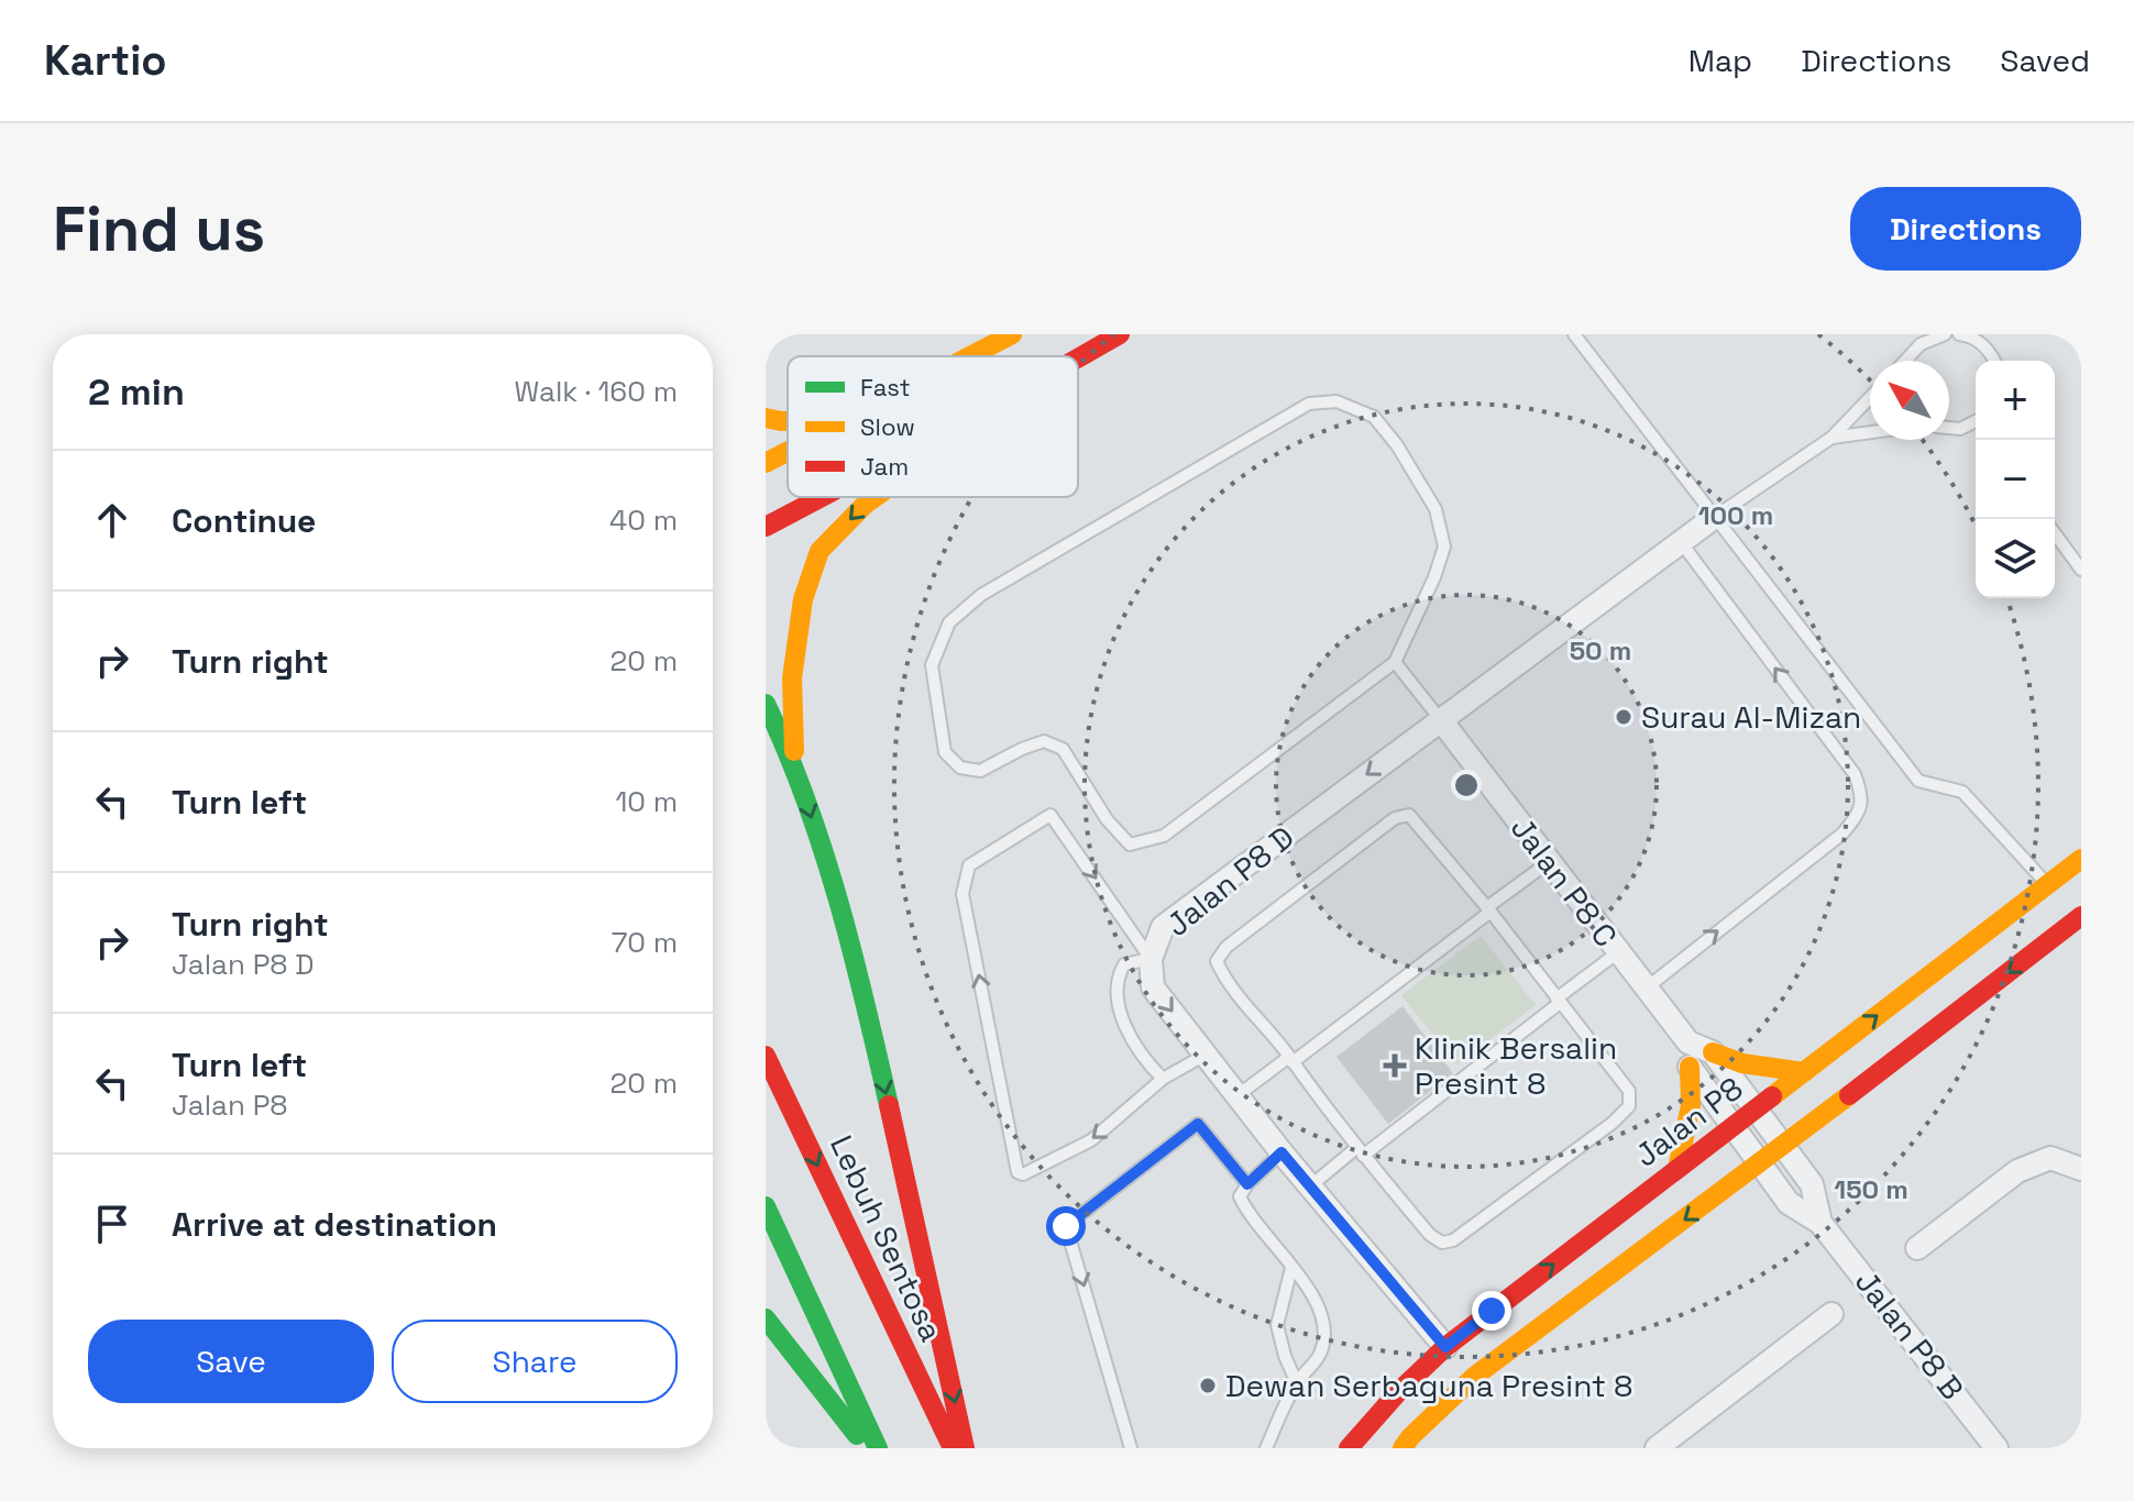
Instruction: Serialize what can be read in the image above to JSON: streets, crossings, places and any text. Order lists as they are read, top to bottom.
{
  "streets": {
    "main road": ["Jalan P8", "Lebuh Sentosa"],
    "street": ["Jalan P8 D", "Jalan P8 C", "Jalan P8 B"]
  },
  "crossings": [
    ["Jalan P8 D", "Jalan P8 C"],
    ["Jalan P8 D", "Jalan P8"],
    ["Jalan P8", "Jalan P8 B"]
  ],
  "places": {
    "other": ["Surau Al-Mizan", "Dewan Serbaguna Presint 8"],
    "health": ["Klinik Bersalin Presint 8"]
  },
  "legend": ["Fast", "Slow", "Jam"],
  "north": "top left",
  "page": {
    "header": "Kartio",
    "nav": ["Map", "Directions", "Saved"],
    "buttons": [
      "Directions",
      ["Save", "Share"]
    ],
    "title": "Find us",
    "heading": ["2 min", "Walk · 160 m"],
    "map_buttons": ["+", "−"],
    "list": [
      ["Continue", "40 m"],
      ["Turn right", "20 m"],
      ["Turn left", "10 m"],
      ["Turn right", "Jalan P8 D", "70 m"],
      ["Turn left", "Jalan P8", "20 m"],
      "Arrive at destination"
    ]
  },
  "rings": ["100 m", "50 m", "150 m"]
}
